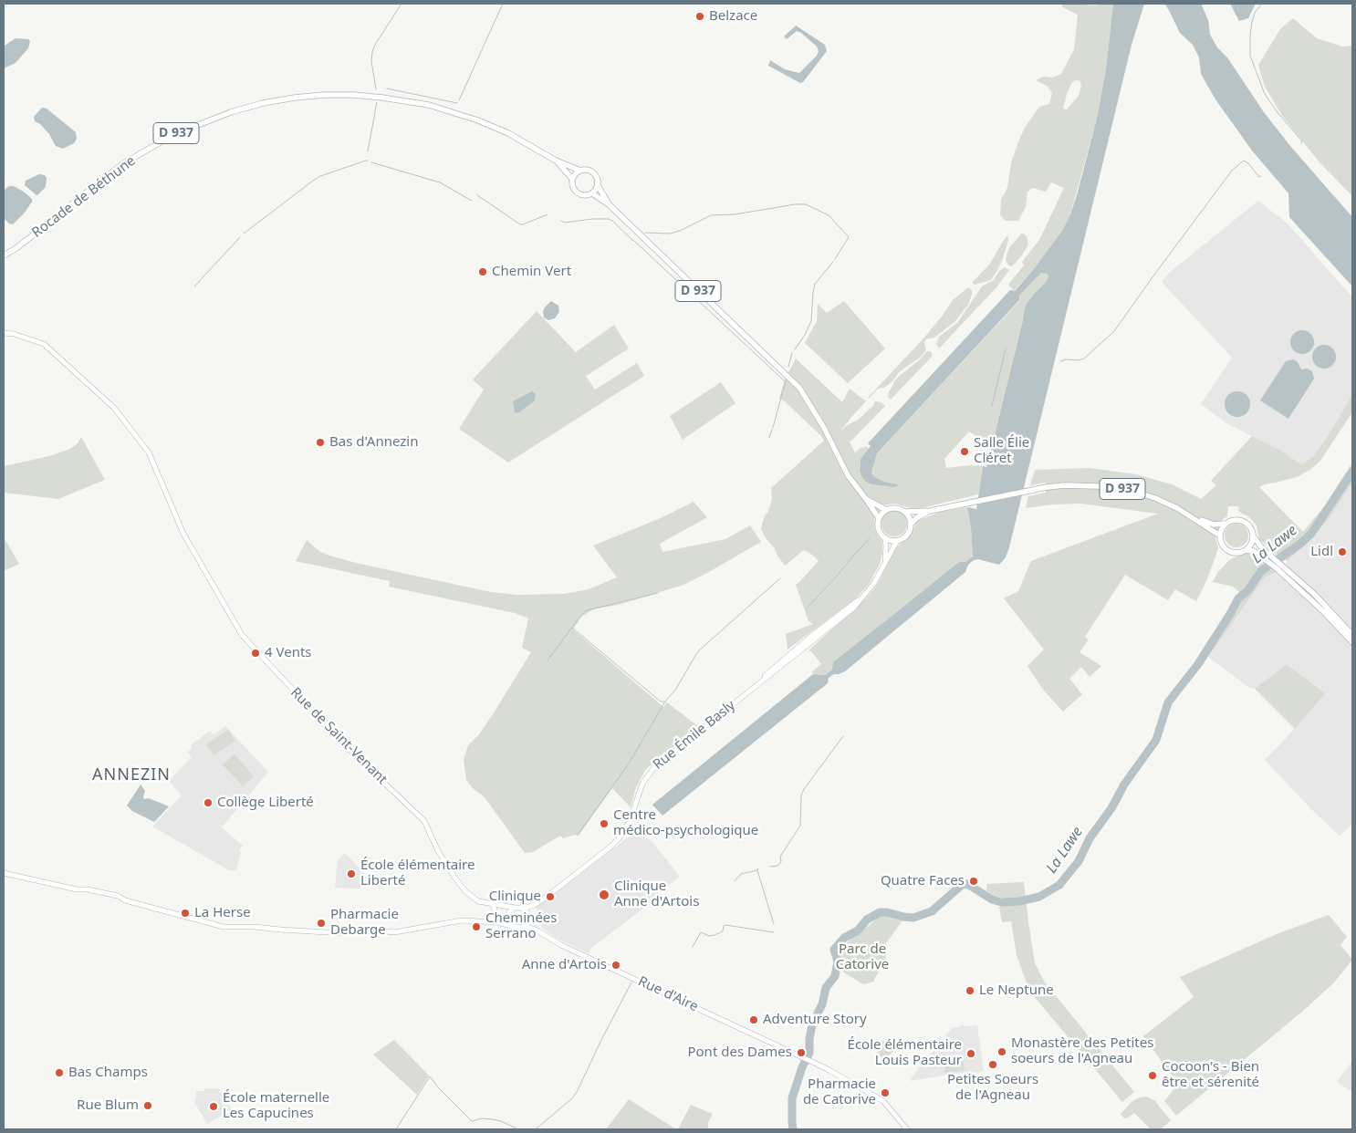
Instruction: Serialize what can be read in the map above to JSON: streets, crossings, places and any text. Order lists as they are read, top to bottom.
{
  "streets": {
    "main road": [
      "D 937",
      "Rocade de Béthune",
      "Rue Émile Basly",
      "Rue de Saint-Venant",
      "Rue d'Aire"
    ]
  },
  "crossings": [
    ["D 937", "Rocade de Béthune"],
    ["D 937", "Rue Émile Basly"],
    ["Rue Émile Basly", "Rue de Saint-Venant"],
    ["Rue Émile Basly", "Rue d'Aire"],
    ["Rue de Saint-Venant", "Rue d'Aire"]
  ],
  "districts": ["ANNEZIN"],
  "water": ["La Lawe"],
  "parks": ["Parc de Catorive"],
  "places": [
    "Belzace",
    "Chemin Vert",
    "Bas d'Annezin",
    "Salle Élie Cléret",
    "Lidl",
    "4 Vents",
    "Collège Liberté",
    "Centre médico-psychologique",
    "École élémentaire Liberté",
    "Quatre Faces",
    "Clinique Anne d'Artois",
    "Clinique",
    "La Herse",
    "Pharmacie Debarge",
    "Cheminées Serrano",
    "Anne d'Artois",
    "Le Neptune",
    "Adventure Story",
    "Monastère des Petites soeurs de l'Agneau",
    "Pont des Dames",
    "École élémentaire Louis Pasteur",
    "Petites Soeurs de l'Agneau",
    "Bas Champs",
    "Cocoon's - Bien être et sérenité",
    "Pharmacie de Catorive",
    "Rue Blum",
    "École maternelle Les Capucines"
  ]
}
